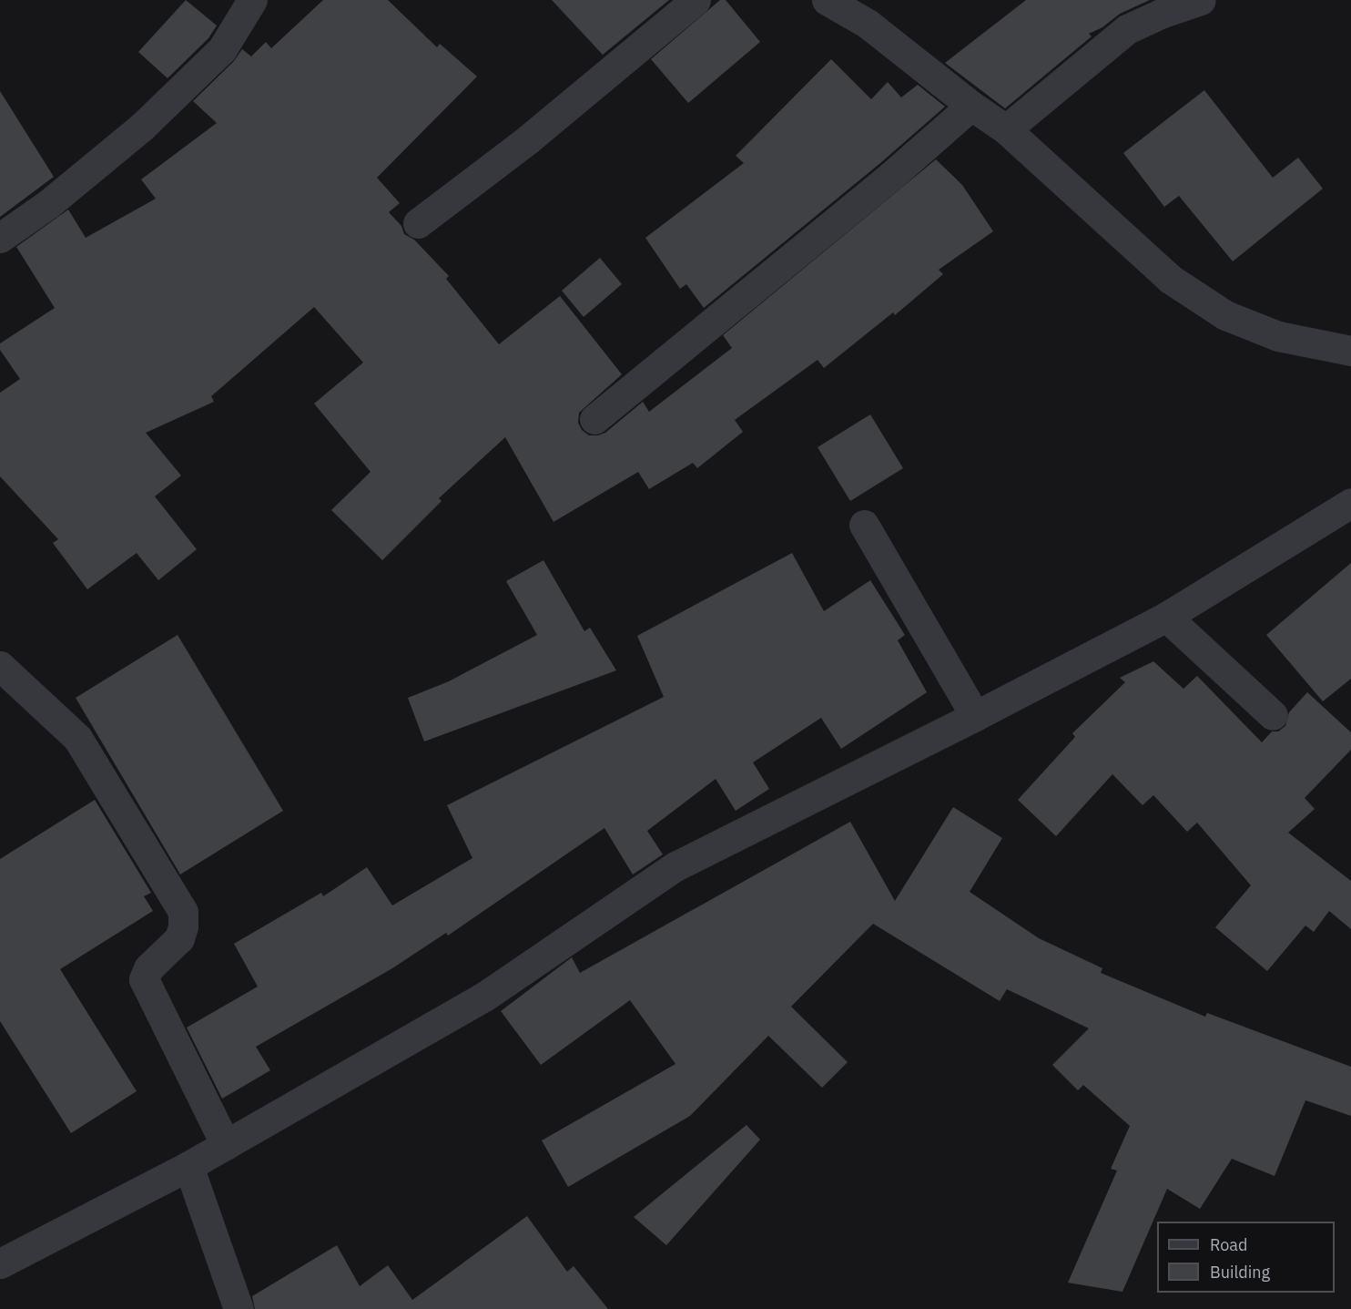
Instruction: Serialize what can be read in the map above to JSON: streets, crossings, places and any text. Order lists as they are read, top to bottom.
{
  "legend": ["Road", "Building"]
}
